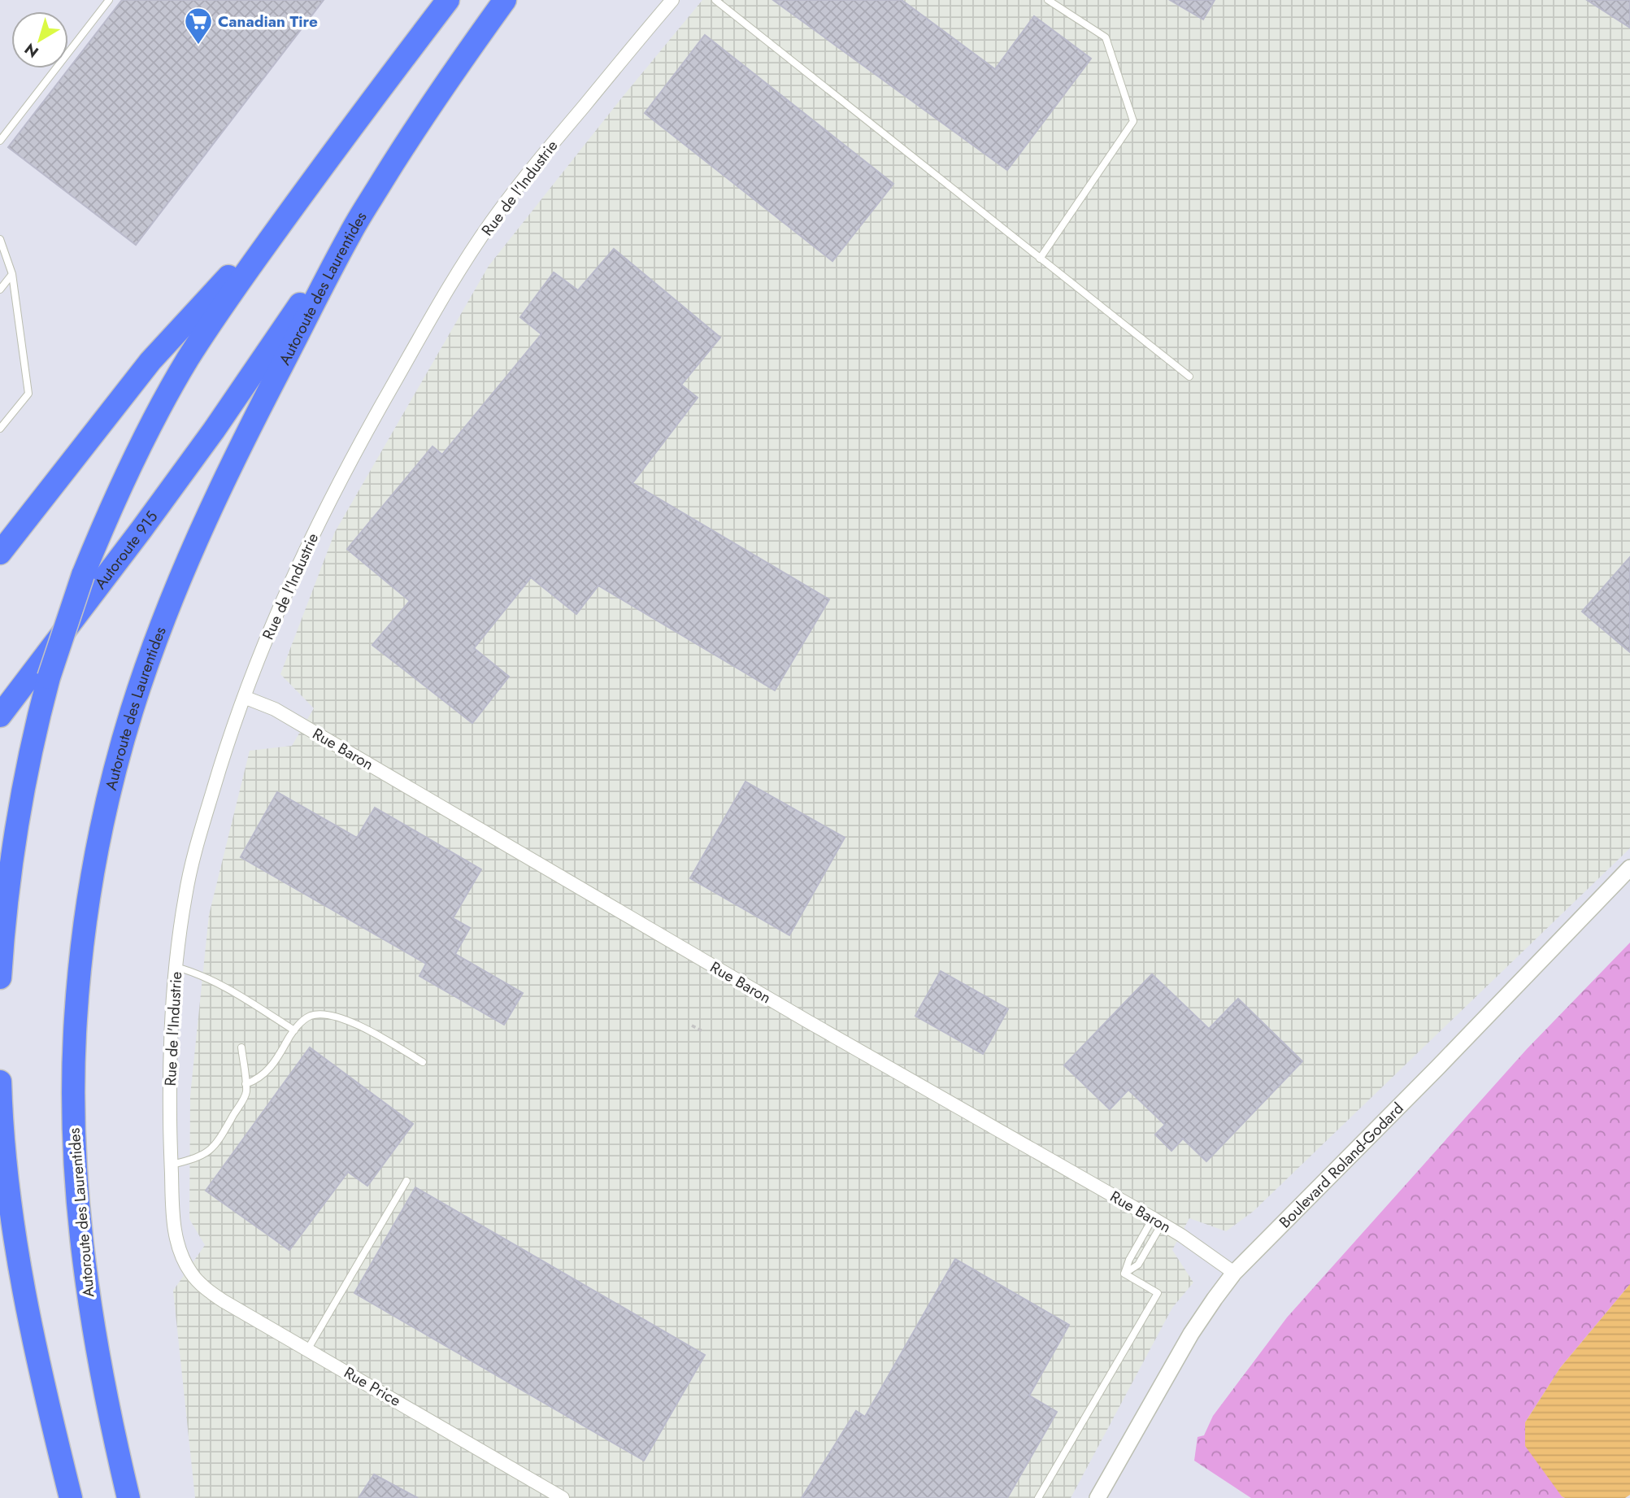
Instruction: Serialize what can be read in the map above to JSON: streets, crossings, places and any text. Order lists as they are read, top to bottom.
{
  "streets": {
    "highway": ["Autoroute des Laurentides", "Autoroute 915"],
    "street": [
      "Rue de l'Industrie",
      "Rue Baron",
      "Boulevard Roland-Godard",
      "Rue Price"
    ]
  },
  "crossings": [
    ["Rue de l'Industrie", "Rue Baron"],
    ["Rue de l'Industrie", "Rue Price"],
    ["Autoroute des Laurentides", "Autoroute 915"],
    ["Rue Baron", "Boulevard Roland-Godard"]
  ],
  "places": {
    "supermarket": ["Canadian Tire"]
  },
  "north": "bottom left"
}
